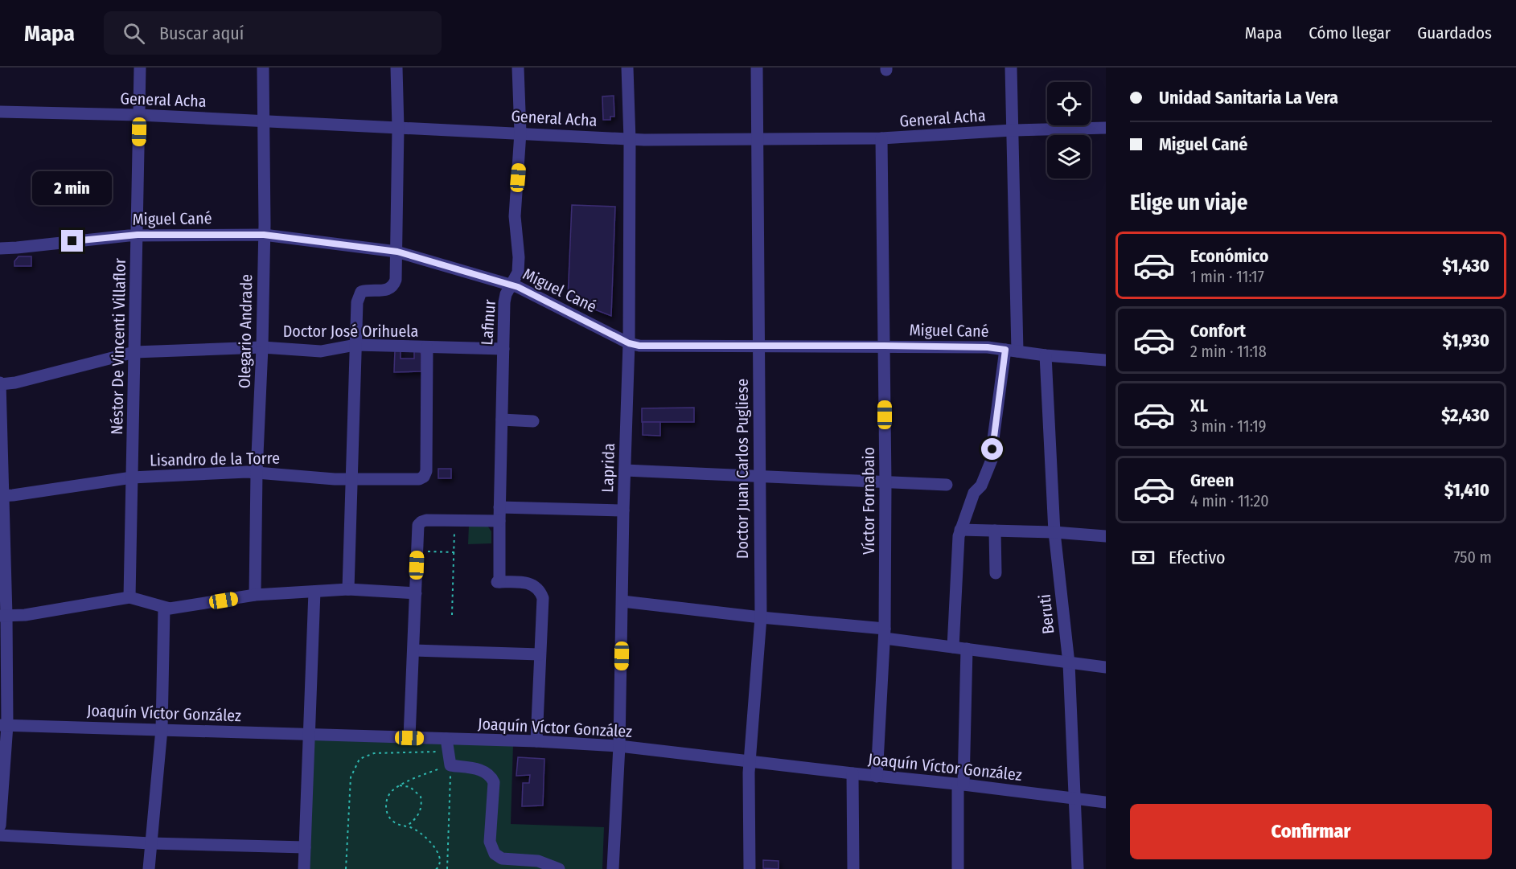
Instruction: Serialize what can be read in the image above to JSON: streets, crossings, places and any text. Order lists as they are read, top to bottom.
{
  "streets": {
    "street": [
      "General Acha",
      "Miguel Cané",
      "Lafinur",
      "Olegario Andrade",
      "Doctor José Orihuela",
      "Néstor De Vincenti Villaflor",
      "Lisandro de la Torre",
      "Laprida",
      "Doctor Juan Carlos Pugliese",
      "Víctor Fornabaio",
      "Beruti",
      "Joaquín Víctor González"
    ]
  },
  "crossings": [
    ["General Acha", "Lafinur"],
    ["General Acha", "Olegario Andrade"],
    ["General Acha", "Néstor De Vincenti Villaflor"],
    ["General Acha", "Laprida"],
    ["General Acha", "Doctor Juan Carlos Pugliese"],
    ["General Acha", "Víctor Fornabaio"],
    ["Miguel Cané", "Lafinur"],
    ["Miguel Cané", "Olegario Andrade"],
    ["Miguel Cané", "Néstor De Vincenti Villaflor"],
    ["Miguel Cané", "Laprida"],
    ["Miguel Cané", "Doctor Juan Carlos Pugliese"],
    ["Miguel Cané", "Víctor Fornabaio"],
    ["Miguel Cané", "Beruti"],
    ["Lafinur", "Doctor José Orihuela"],
    ["Olegario Andrade", "Doctor José Orihuela"],
    ["Olegario Andrade", "Lisandro de la Torre"],
    ["Doctor José Orihuela", "Néstor De Vincenti Villaflor"],
    ["Doctor José Orihuela", "Lisandro de la Torre"],
    ["Néstor De Vincenti Villaflor", "Lisandro de la Torre"],
    ["Laprida", "Joaquín Víctor González"],
    ["Doctor Juan Carlos Pugliese", "Joaquín Víctor González"],
    ["Víctor Fornabaio", "Joaquín Víctor González"],
    ["Beruti", "Joaquín Víctor González"]
  ],
  "page": {
    "header": "Mapa",
    "search": "Buscar aquí",
    "nav": ["Mapa", "Cómo llegar", "Guardados"],
    "banner": ["Unidad Sanitaria La Vera", "Miguel Cané"],
    "bubble": "2 min",
    "heading": "Elige un viaje",
    "list": [
      {
        "name": "Económico",
        "note": "1 min · 11:17",
        "value": "$1,430"
      },
      {
        "name": "Confort",
        "note": "2 min · 11:18",
        "value": "$1,930"
      },
      {
        "name": "XL",
        "note": "3 min · 11:19",
        "value": "$2,430"
      },
      {
        "name": "Green",
        "note": "4 min · 11:20",
        "value": "$1,410"
      }
    ],
    "pay": ["Efectivo", "750 m"],
    "buttons": "Confirmar"
  }
}
